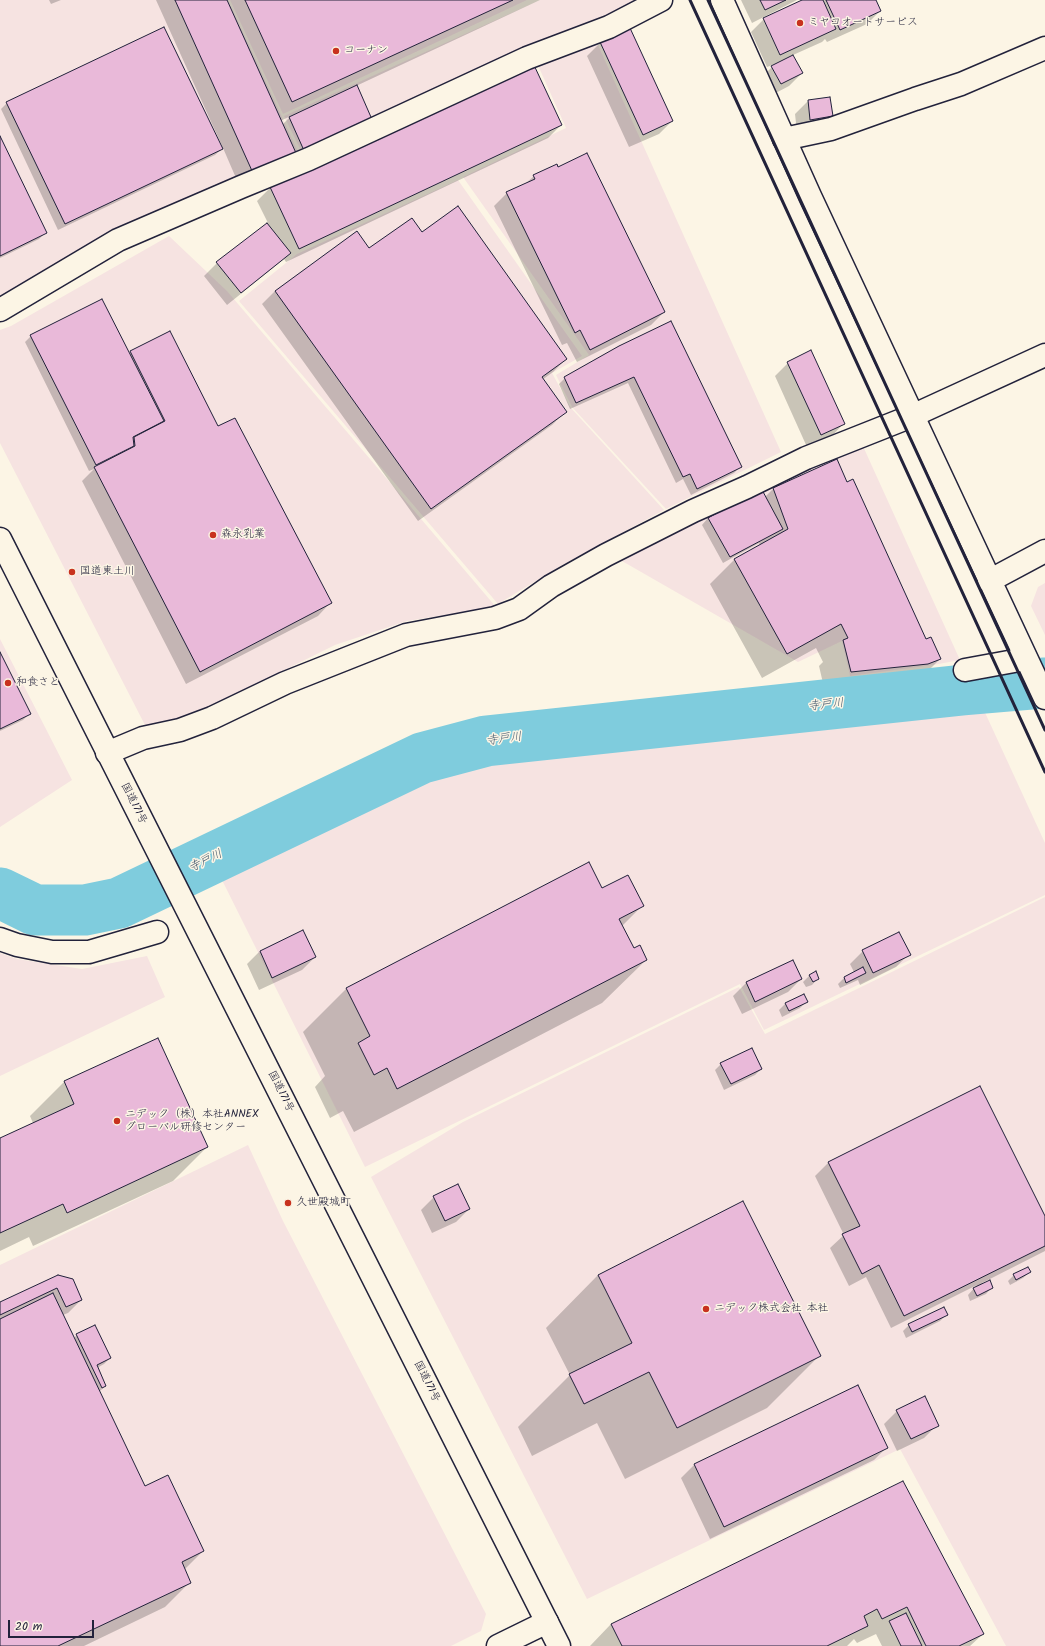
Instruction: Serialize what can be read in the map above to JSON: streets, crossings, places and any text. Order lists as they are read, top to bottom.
{
  "streets": {
    "main road": ["国道171号"]
  },
  "water": ["寺戸川"],
  "places": [
    "ミヤコオートサービス",
    "コーナン",
    "森永乳業",
    "国道東土川",
    "和食さと",
    "ニデック（株）本社ANNEX グローバル研修センター",
    "久世殿城町",
    "ニデック株式会社 本社"
  ],
  "scale_bar": "20 m"
}
